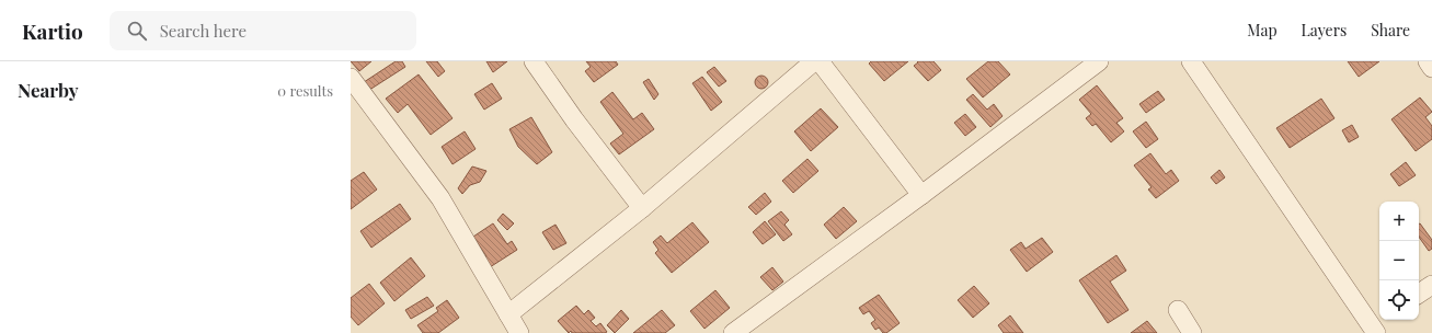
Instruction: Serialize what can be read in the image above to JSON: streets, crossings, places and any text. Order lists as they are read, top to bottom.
{
  "page": {
    "header": "Kartio",
    "search": "Search here",
    "nav": ["Map", "Layers", "Share"],
    "heading": ["Nearby", "0 results"],
    "map_buttons": ["+", "−"]
  }
}
